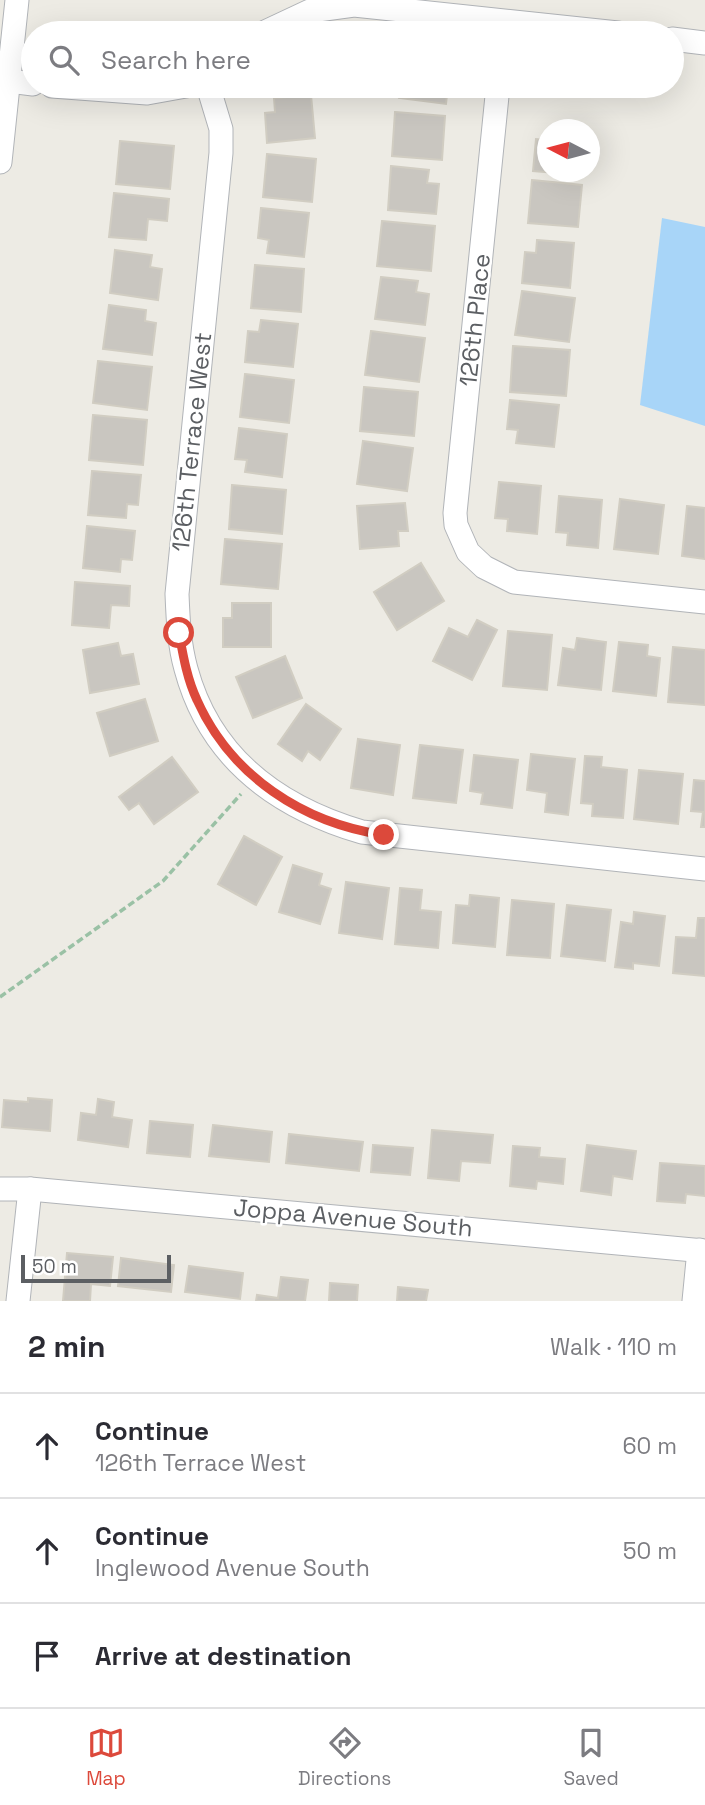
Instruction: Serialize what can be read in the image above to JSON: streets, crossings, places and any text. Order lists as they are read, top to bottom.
{
  "streets": {
    "street": ["126th Place", "126th Terrace West", "Joppa Avenue South"]
  },
  "scale_bar": "50 m",
  "north": "left",
  "page": {
    "search": "Search here",
    "scale": "50 m",
    "heading": ["2 min", "Walk · 110 m"],
    "list": [
      ["Continue", "126th Terrace West", "60 m"],
      ["Continue", "Inglewood Avenue South", "50 m"],
      "Arrive at destination"
    ],
    "nav": ["Map", "Directions", "Saved"]
  }
}
